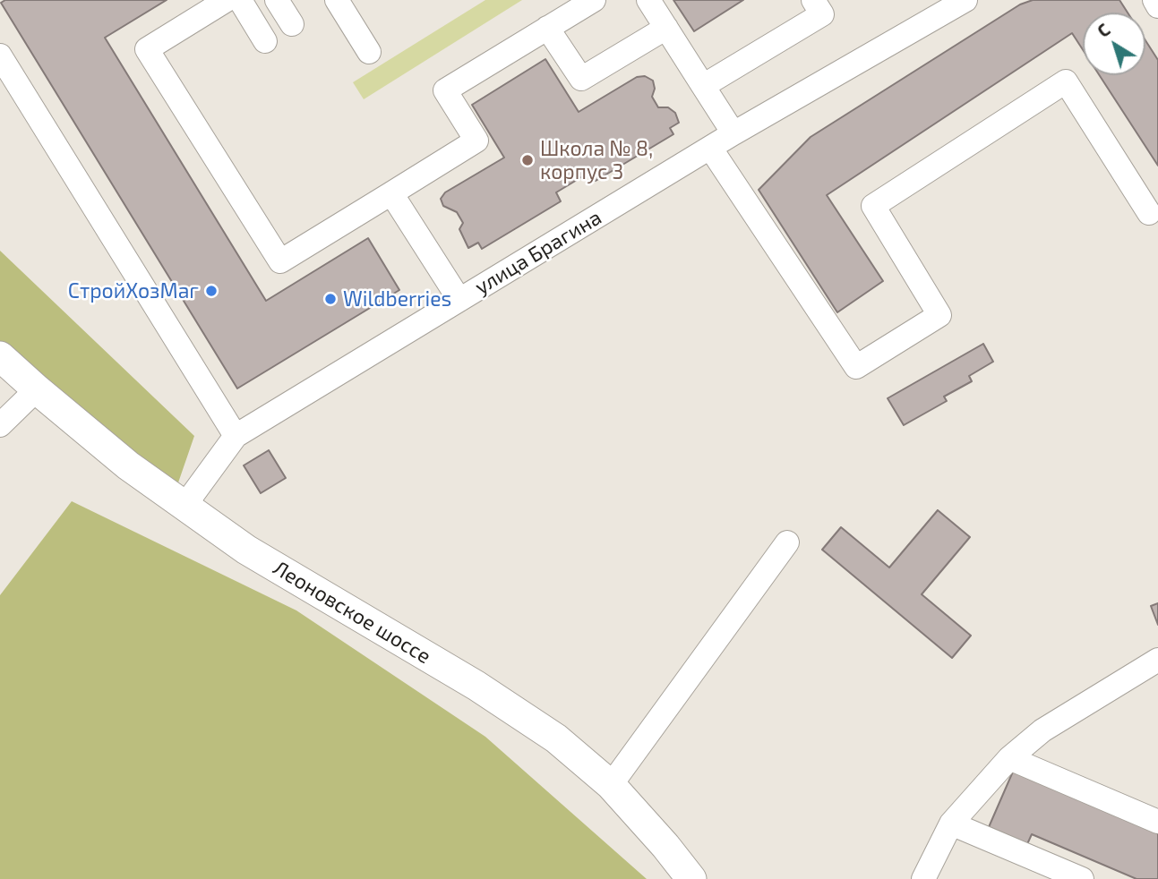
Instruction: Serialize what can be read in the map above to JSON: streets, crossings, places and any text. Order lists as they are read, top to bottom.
{
  "streets": {
    "main road": ["Леоновское шоссе"],
    "street": ["улица Брагина"]
  },
  "crossings": [
    ["улица Брагина", "Леоновское шоссе"]
  ],
  "places": ["Школа № 8, корпус 3", "СтройХозМаг", "Wildberries"],
  "north": "top left"
}
